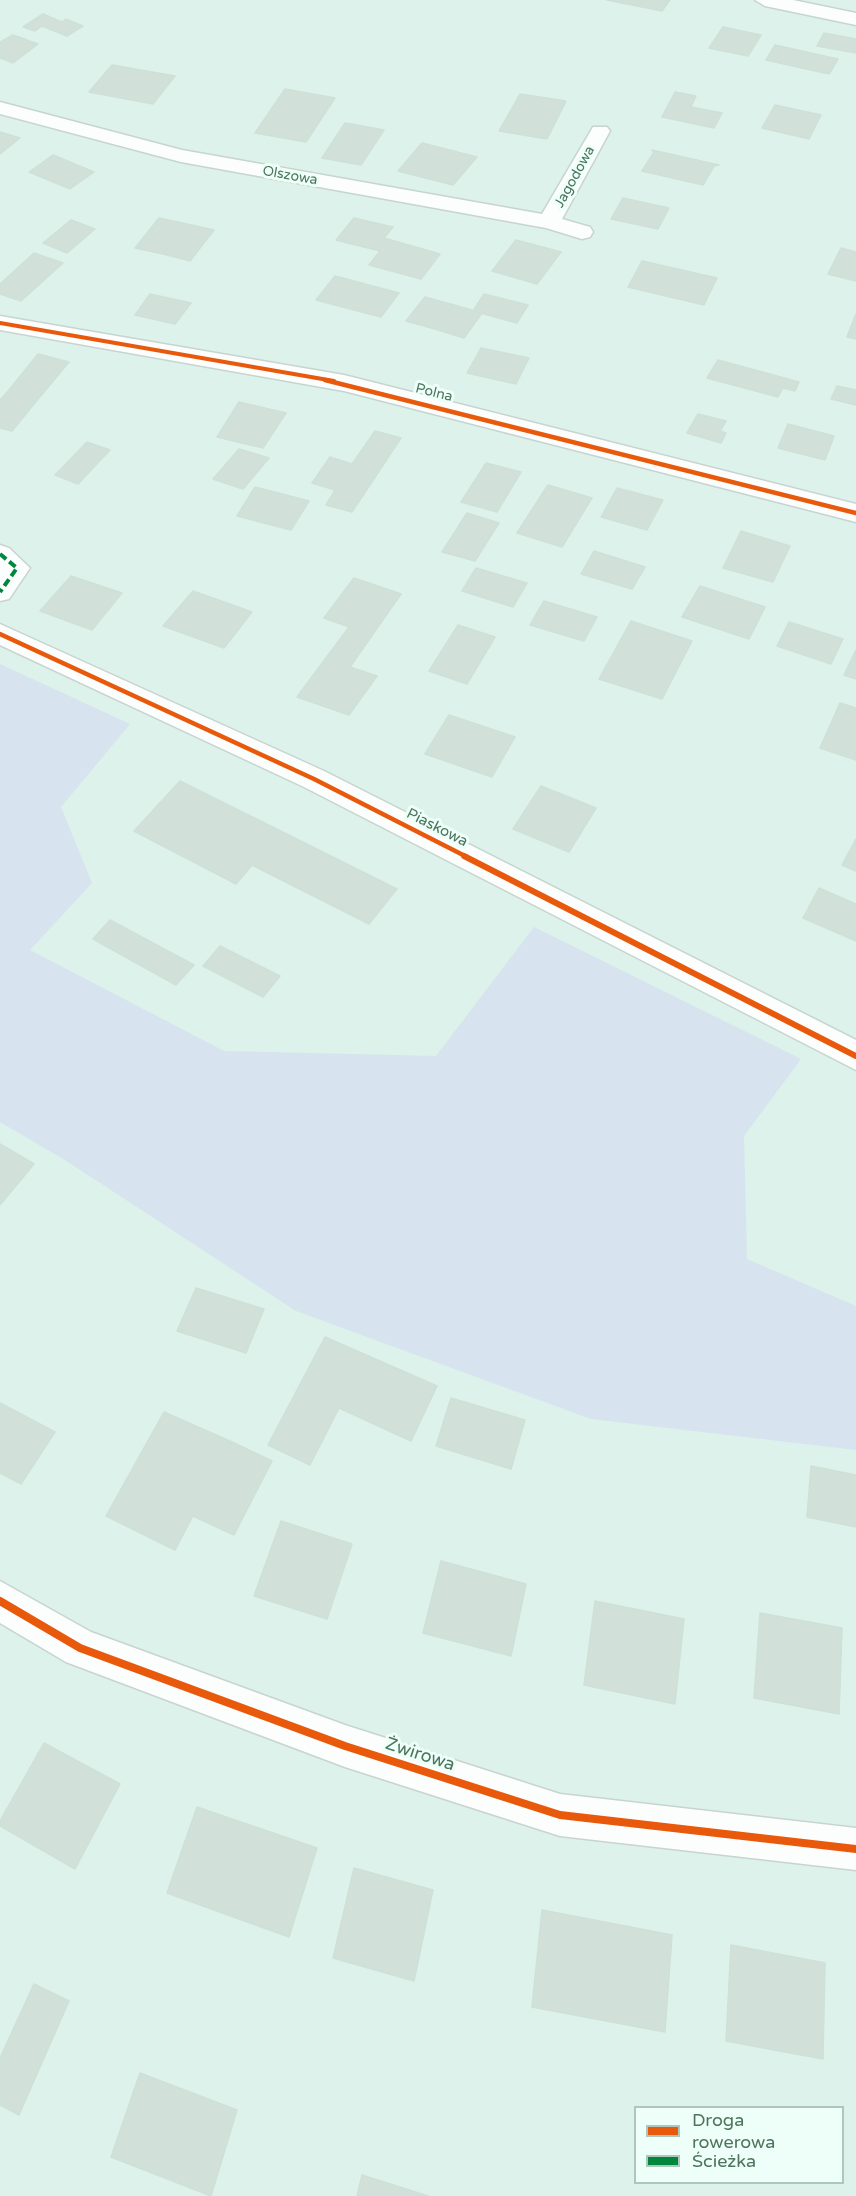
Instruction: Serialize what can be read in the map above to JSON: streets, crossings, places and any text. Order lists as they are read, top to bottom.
{
  "streets": {
    "street": [
      "Olszowa",
      "Jagodowa",
      "Polna",
      "Piaskowa",
      "Żwirowa"
    ]
  },
  "crossings": [
    ["Olszowa", "Jagodowa"]
  ],
  "legend": ["Droga rowerowa", "Ścieżka"]
}
